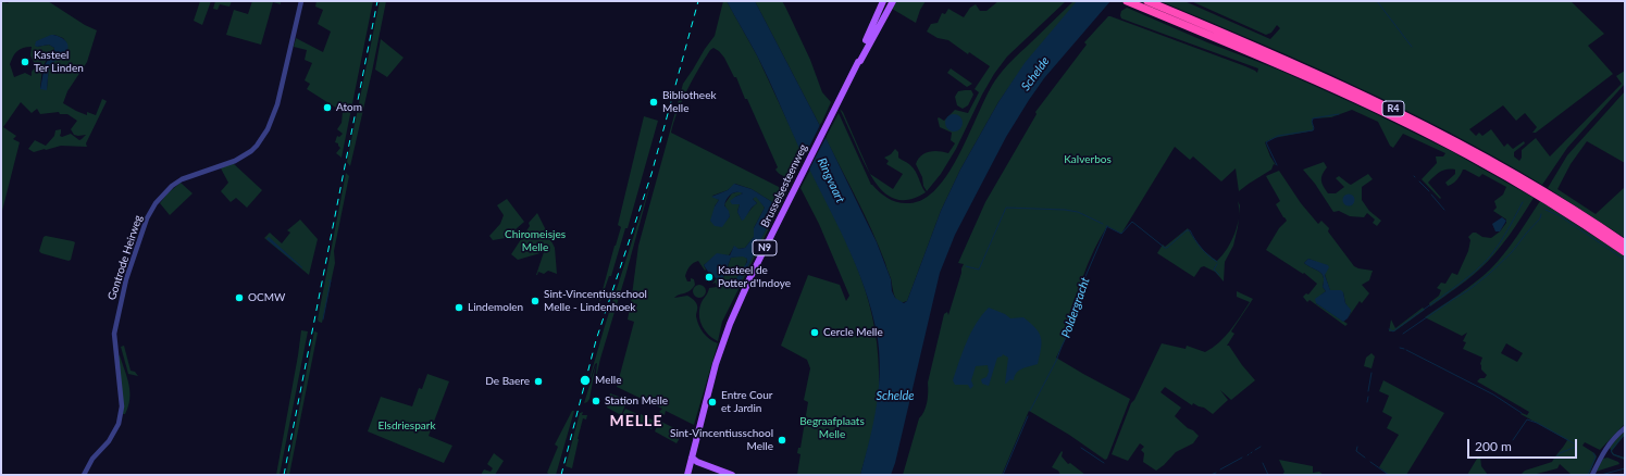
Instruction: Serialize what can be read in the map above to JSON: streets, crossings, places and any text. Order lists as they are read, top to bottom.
{
  "streets": {
    "highway": ["R4"],
    "main road": ["Brusselsesteenweg", "N9"],
    "street": ["Gontrode Heirweg"]
  },
  "districts": ["MELLE"],
  "water": ["Schelde", "Ringvaart", "Poldergracht"],
  "parks": [
    "Kalverbos",
    "Chiromeisjes Melle",
    "Begraafplaats Melle",
    "Elsdriespark"
  ],
  "places": [
    "Kasteel Ter Linden",
    "Bibliotheek Melle",
    "Atom",
    "Kasteel de Potter d'Indoye",
    "OCMW",
    "Sint-Vincentiusschool Melle - Lindenhoek",
    "Lindemolen",
    "Cercle Melle",
    "Melle",
    "De Baere",
    "Station Melle",
    "Entre Cour et Jardin",
    "Sint-Vincentiusschool Melle"
  ],
  "scale_bar": "200 m"
}
